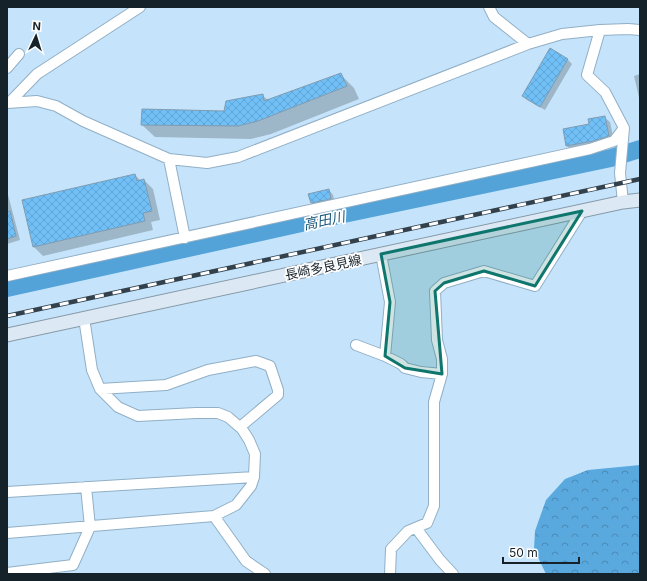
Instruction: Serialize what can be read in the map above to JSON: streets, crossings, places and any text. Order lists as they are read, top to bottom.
{
  "streets": {
    "main road": ["長崎多良見線"]
  },
  "water": ["高田川"],
  "scale_bar": "50 m",
  "north": "top"
}
